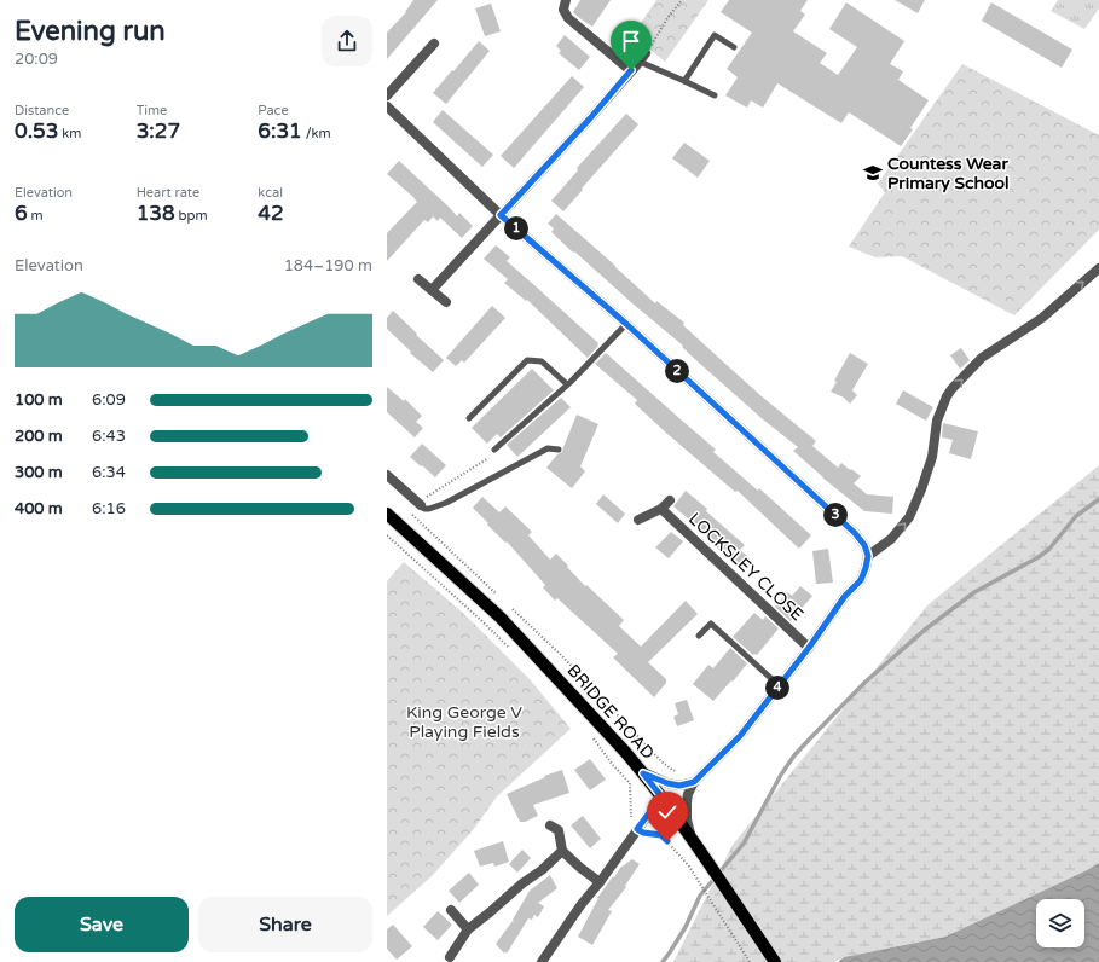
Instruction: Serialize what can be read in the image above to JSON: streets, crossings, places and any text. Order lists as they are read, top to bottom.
{
  "streets": {
    "main road": ["BRIDGE ROAD"],
    "street": ["LOCKSLEY CLOSE"]
  },
  "parks": ["King George V Playing Fields"],
  "places": {
    "school or university": ["Countess Wear Primary School"]
  },
  "page": {
    "heading": ["Evening run", "20:09"],
    "stats": [
      ["Distance", "0.53 km"],
      ["Time", "3:27"],
      ["Pace", "6:31 /km"],
      ["Elevation", "6 m"],
      ["Heart rate", "138 bpm"],
      ["kcal", "42"]
    ],
    "pins": [
      "1",
      "2",
      "3",
      "4"
    ],
    "chart": ["Elevation", "184–190 m"],
    "list": [
      {
        "name": "100 m",
        "note": "6:09"
      },
      {
        "name": "200 m",
        "note": "6:43"
      },
      {
        "name": "300 m",
        "note": "6:34"
      },
      {
        "name": "400 m",
        "note": "6:16"
      }
    ],
    "buttons": ["Save", "Share"]
  }
}
